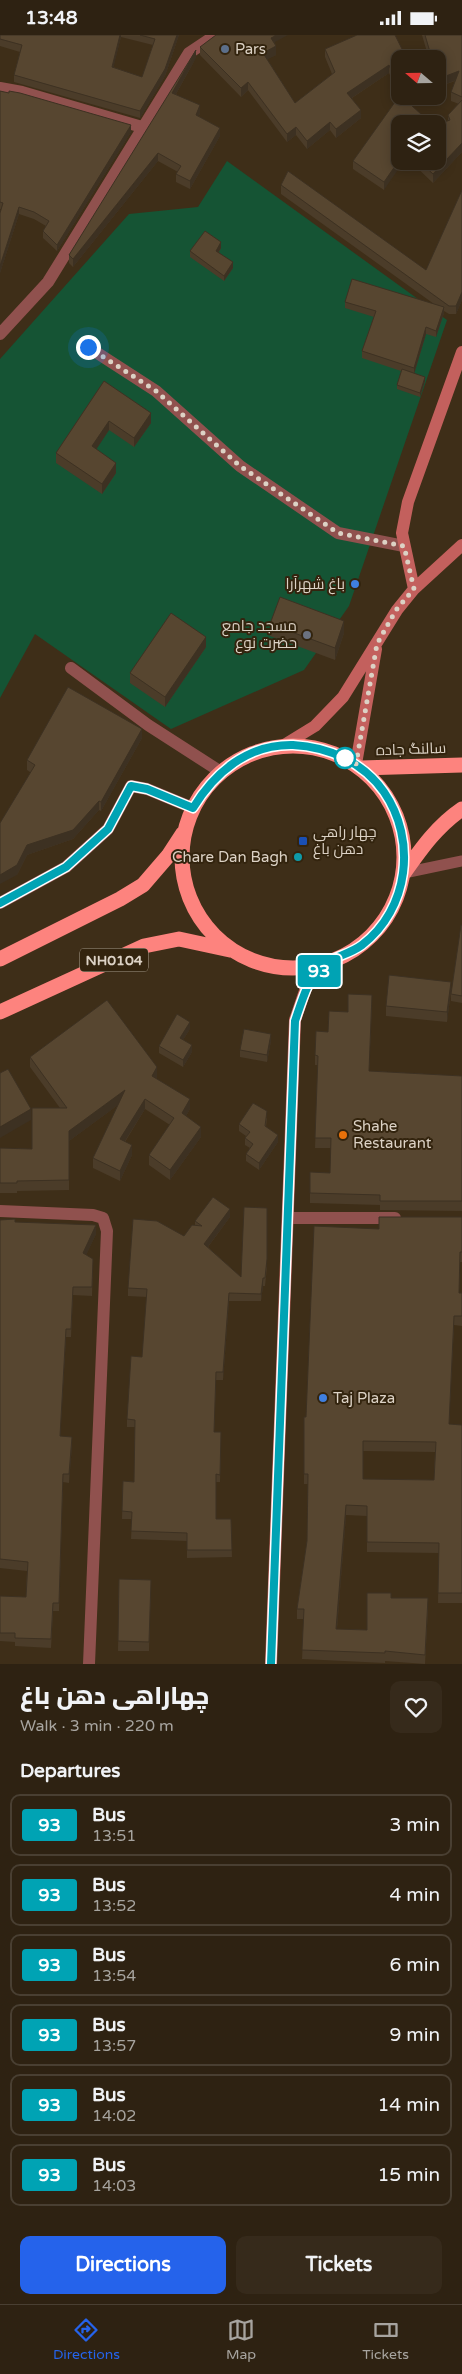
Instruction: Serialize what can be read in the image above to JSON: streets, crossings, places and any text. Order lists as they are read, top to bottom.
{
  "streets": {
    "highway": ["سالنگ جاده", "NH0104"]
  },
  "crossings": [
    ["سالنگ جاده", "NH0104"]
  ],
  "places": {
    "other": [
      "Pars",
      "باغ شهرآرا",
      "مسجد جامع حضرت نوع",
      "Chare Dan Bagh",
      "Shahe Restaurant",
      "Taj Plaza"
    ],
    "transit": ["چهار راهی دهن باغ"]
  },
  "lines": ["bus line 93"],
  "north": "left",
  "page": {
    "status": "13:48",
    "on_map": "93",
    "heading": [
      ["چهاراهی دهن باغ", "Walk · 3 min · 220 m"],
      "Departures"
    ],
    "list": [
      {
        "mark": "93",
        "name": "Bus",
        "note": "13:51",
        "value": "3 min"
      },
      {
        "mark": "93",
        "name": "Bus",
        "note": "13:52",
        "value": "4 min"
      },
      {
        "mark": "93",
        "name": "Bus",
        "note": "13:54",
        "value": "6 min"
      },
      {
        "mark": "93",
        "name": "Bus",
        "note": "13:57",
        "value": "9 min"
      },
      {
        "mark": "93",
        "name": "Bus",
        "note": "14:02",
        "value": "14 min"
      },
      {
        "mark": "93",
        "name": "Bus",
        "note": "14:03",
        "value": "15 min"
      }
    ],
    "buttons": ["Directions", "Tickets"],
    "tabs": ["Directions", "Map", "Tickets"]
  }
}
